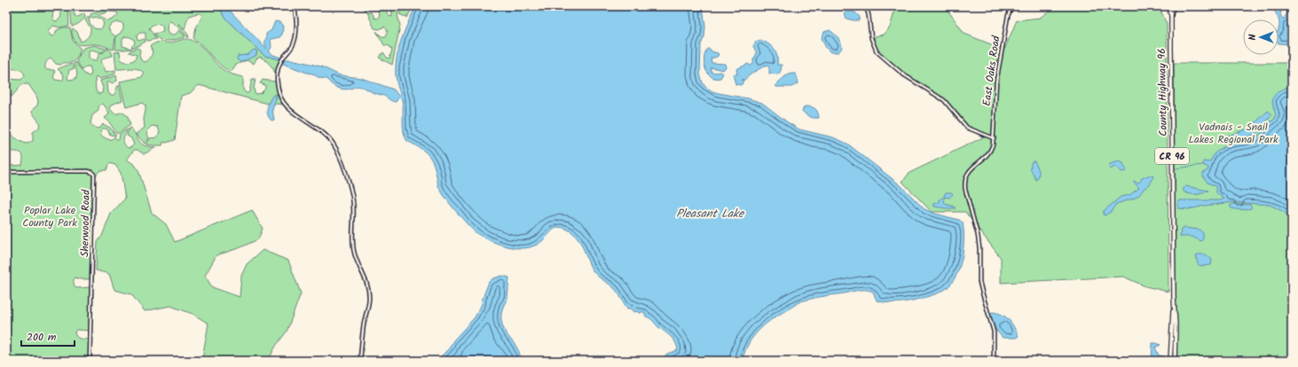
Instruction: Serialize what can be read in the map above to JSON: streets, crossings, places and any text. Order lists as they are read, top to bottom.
{
  "streets": {
    "main road": ["County Highway 96", "CR 96"],
    "street": ["East Oaks Road", "Sherwood Road"]
  },
  "water": ["Pleasant Lake"],
  "parks": ["Vadnais - Snail Lakes Regional Park", "Poplar Lake County Park"],
  "scale_bar": "200 m",
  "north": "left"
}
